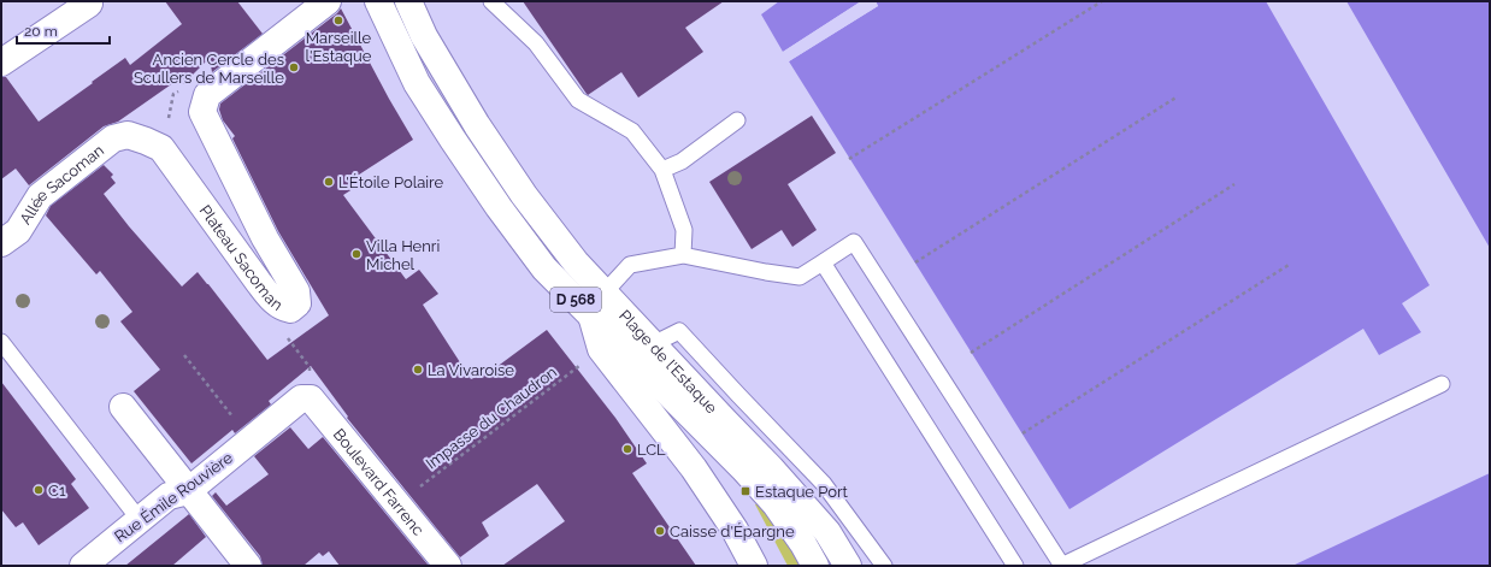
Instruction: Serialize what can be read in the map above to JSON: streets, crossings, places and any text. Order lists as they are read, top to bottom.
{
  "streets": {
    "street": [
      "Allée Sacoman",
      "Plateau Sacoman",
      "D 568",
      "Plage de l'Estaque",
      "Boulevard Farrenc",
      "Rue Émile Rouvière"
    ],
    "path": ["Impasse du Chaudron"]
  },
  "crossings": [
    ["Allée Sacoman", "Plateau Sacoman"],
    ["Plage de l'Estaque", "Impasse du Chaudron"],
    ["Impasse du Chaudron", "Boulevard Farrenc"],
    ["Boulevard Farrenc", "Rue Émile Rouvière"]
  ],
  "places": {
    "other": [
      "Marseille l'Estaque",
      "Ancien Cercle des Scullers de Marseille",
      "L'Étoile Polaire",
      "Villa Henri Michel",
      "La Vivaroise",
      "LCL",
      "C1",
      "Caisse d'Épargne"
    ],
    "transit": ["Estaque Port"]
  },
  "scale_bar": "20 m"
}
